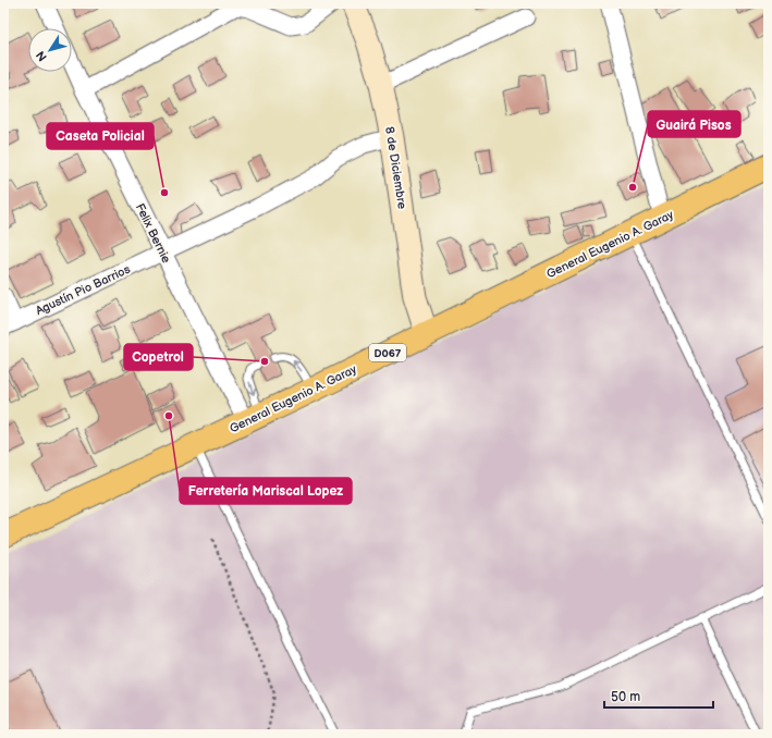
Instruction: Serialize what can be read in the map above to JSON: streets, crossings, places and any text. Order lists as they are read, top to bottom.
{
  "streets": {
    "main road": ["8 de Diciembre", "General Eugenio A. Garay", "D067"],
    "street": ["Felix Bernie", "Agustín Pio Barrios"]
  },
  "crossings": [
    ["8 de Diciembre", "General Eugenio A. Garay"],
    ["8 de Diciembre", "Agustín Pio Barrios"],
    ["Felix Bernie", "General Eugenio A. Garay"],
    ["Felix Bernie", "Agustín Pio Barrios"]
  ],
  "places": [
    "Guairá Pisos",
    "Caseta Policial",
    "Copetrol",
    "Ferretería Mariscal Lopez"
  ],
  "scale_bar": "50 m",
  "north": "bottom left"
}
